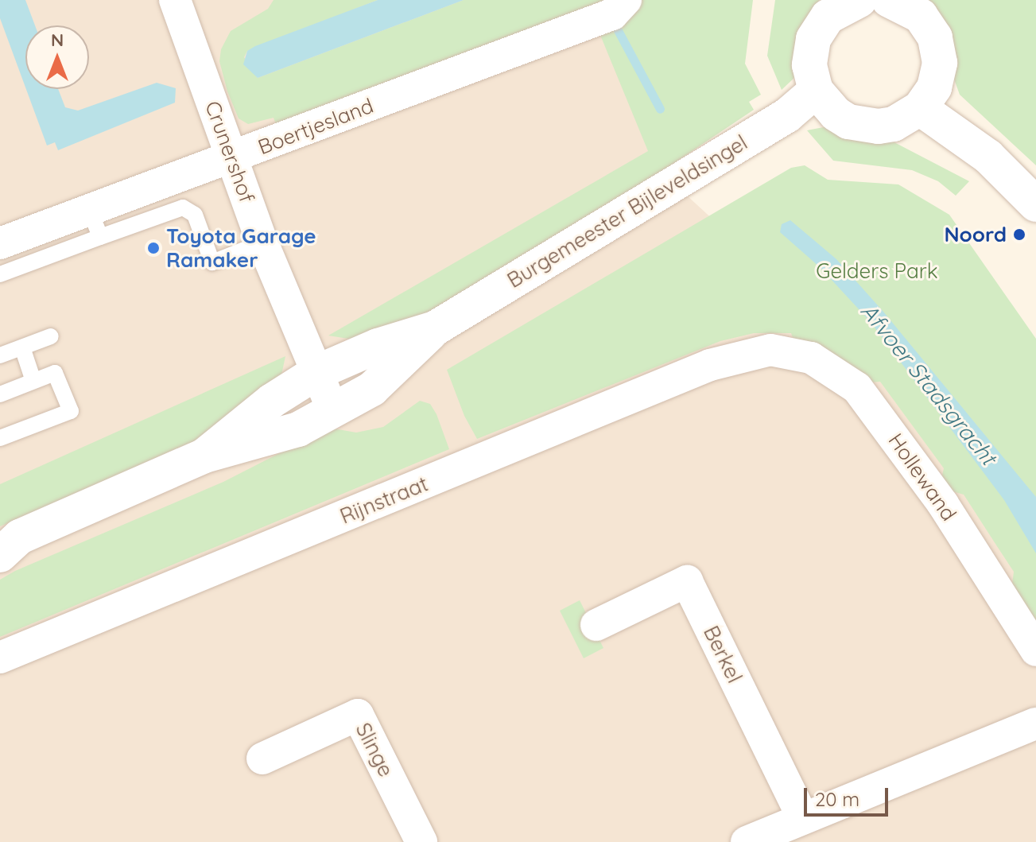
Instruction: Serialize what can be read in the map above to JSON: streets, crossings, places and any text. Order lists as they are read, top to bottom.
{
  "streets": {
    "main road": ["Burgemeester Bijleveldsingel"],
    "street": [
      "Boertjesland",
      "Crunershof",
      "Hollewand",
      "Rijnstraat",
      "Berkel",
      "Slinge"
    ]
  },
  "crossings": [
    ["Boertjesland", "Crunershof"],
    ["Crunershof", "Burgemeester Bijleveldsingel"],
    ["Hollewand", "Rijnstraat"]
  ],
  "water": ["Afvoer Stadsgracht"],
  "parks": ["Gelders Park"],
  "places": ["Noord", "Toyota Garage Ramaker"],
  "scale_bar": "20 m",
  "north": "top"
}
